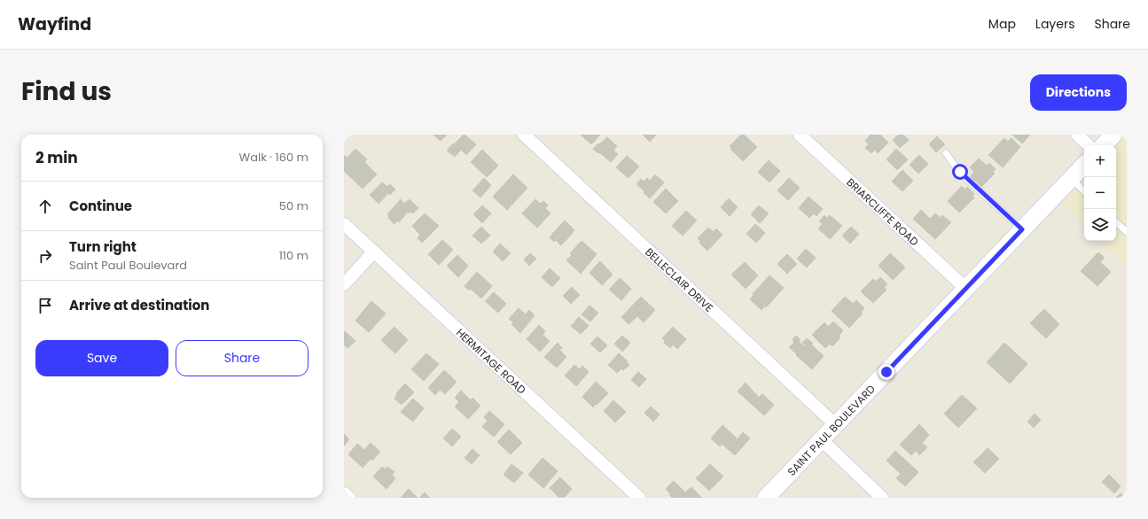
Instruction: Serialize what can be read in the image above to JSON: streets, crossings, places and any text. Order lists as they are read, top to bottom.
{
  "streets": {
    "street": [
      "BRIARCLIFFE ROAD",
      "BELLECLAIR DRIVE",
      "HERMITAGE ROAD",
      "SAINT PAUL BOULEVARD"
    ]
  },
  "crossings": [
    ["BRIARCLIFFE ROAD", "SAINT PAUL BOULEVARD"],
    ["BELLECLAIR DRIVE", "SAINT PAUL BOULEVARD"]
  ],
  "page": {
    "header": "Wayfind",
    "nav": ["Map", "Layers", "Share"],
    "title": "Find us",
    "buttons": [
      "Directions",
      ["Save", "Share"]
    ],
    "heading": ["2 min", "Walk · 160 m"],
    "map_buttons": ["+", "−"],
    "list": [
      ["Continue", "50 m"],
      ["Turn right", "Saint Paul Boulevard", "110 m"],
      "Arrive at destination"
    ]
  }
}
